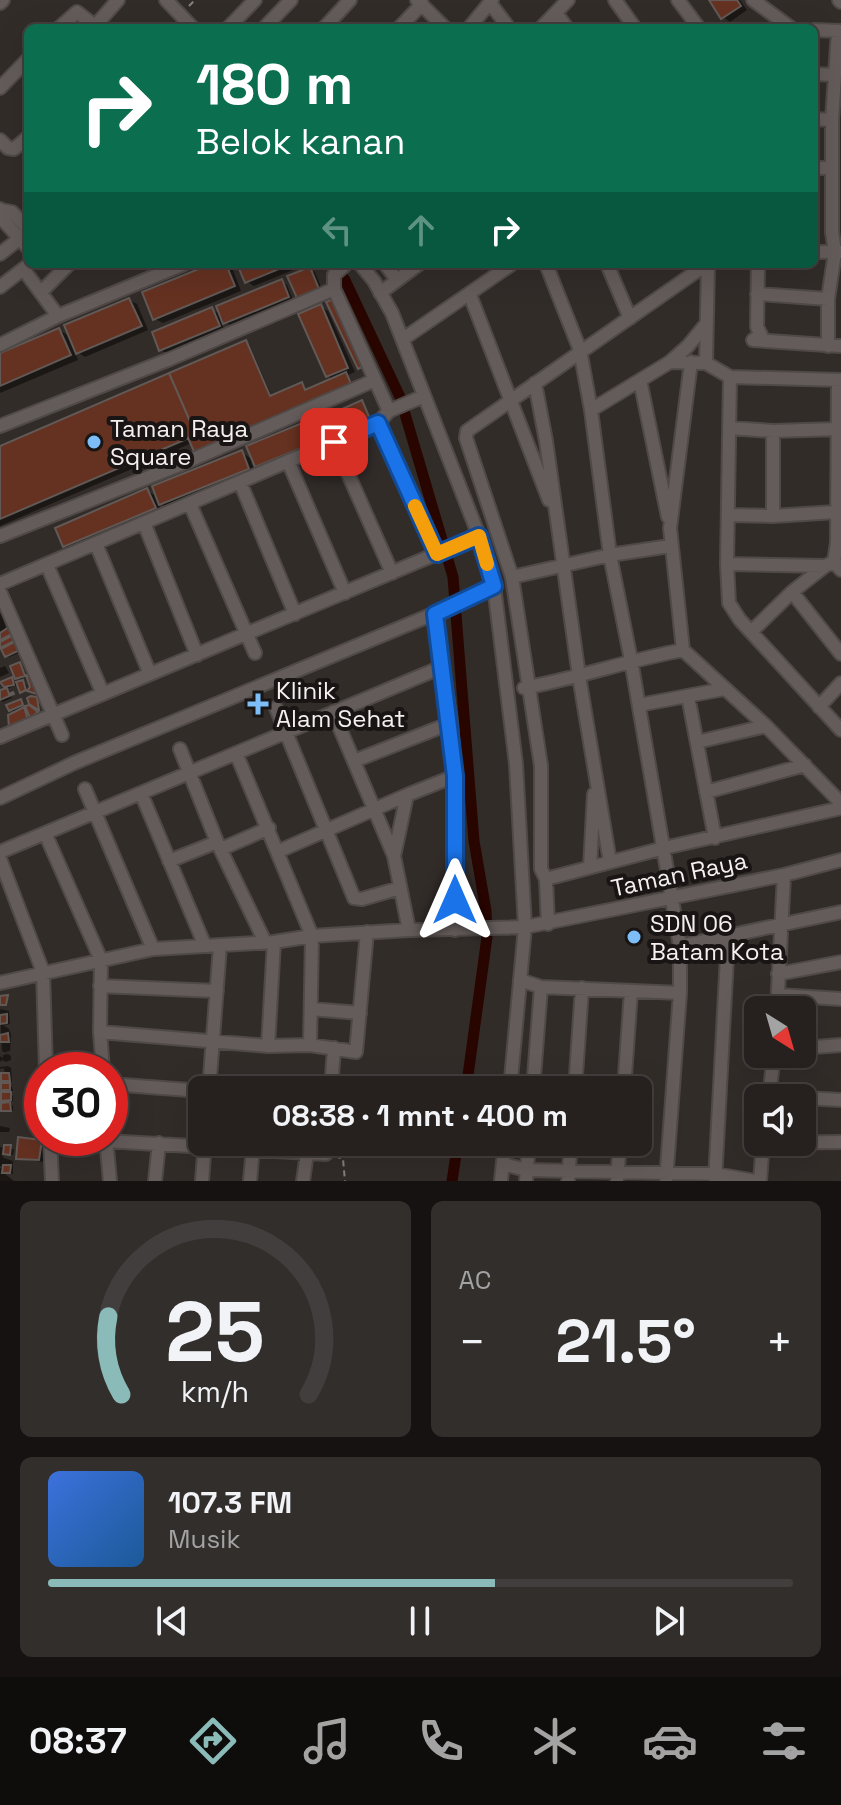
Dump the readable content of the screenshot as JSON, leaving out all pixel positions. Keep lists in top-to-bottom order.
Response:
{
  "streets": {
    "street": ["Taman Raya"]
  },
  "places": {
    "other": ["Taman Raya Square", "SDN 06 Batam Kota"],
    "health": ["Klinik Alam Sehat"]
  },
  "north": "bottom right",
  "page": {
    "turn": ["180 m", "Belok kanan"],
    "limit": "30",
    "trip": "08:38 · 1 mnt · 400 m",
    "tile": "AC",
    "heat": ["−", "21.5°", "+"],
    "song": ["107.3 FM", "Musik"],
    "tabs": "08:37",
    "gauge": ["25", "km/h"]
  }
}
